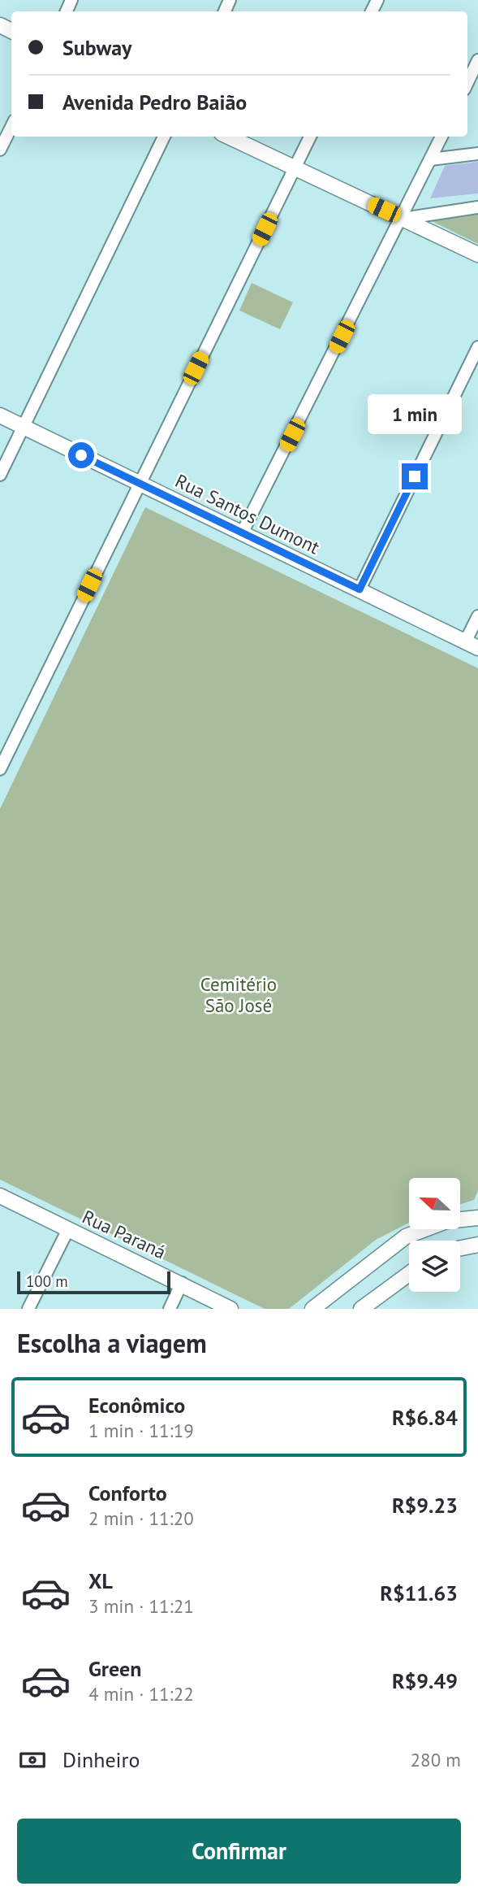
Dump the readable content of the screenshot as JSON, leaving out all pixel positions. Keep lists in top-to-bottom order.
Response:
{
  "streets": {
    "main road": ["Rua Santos Dumont", "Rua Paraná"]
  },
  "parks": ["Cemitério São José"],
  "scale_bar": "100 m",
  "north": "left",
  "page": {
    "banner": ["Subway", "Avenida Pedro Baião"],
    "bubble": "1 min",
    "scale": "100 m",
    "heading": "Escolha a viagem",
    "list": [
      {
        "name": "Econômico",
        "note": "1 min · 11:19",
        "value": "R$6.84"
      },
      {
        "name": "Conforto",
        "note": "2 min · 11:20",
        "value": "R$9.23"
      },
      {
        "name": "XL",
        "note": "3 min · 11:21",
        "value": "R$11.63"
      },
      {
        "name": "Green",
        "note": "4 min · 11:22",
        "value": "R$9.49"
      }
    ],
    "pay": ["Dinheiro", "280 m"],
    "buttons": "Confirmar"
  }
}
